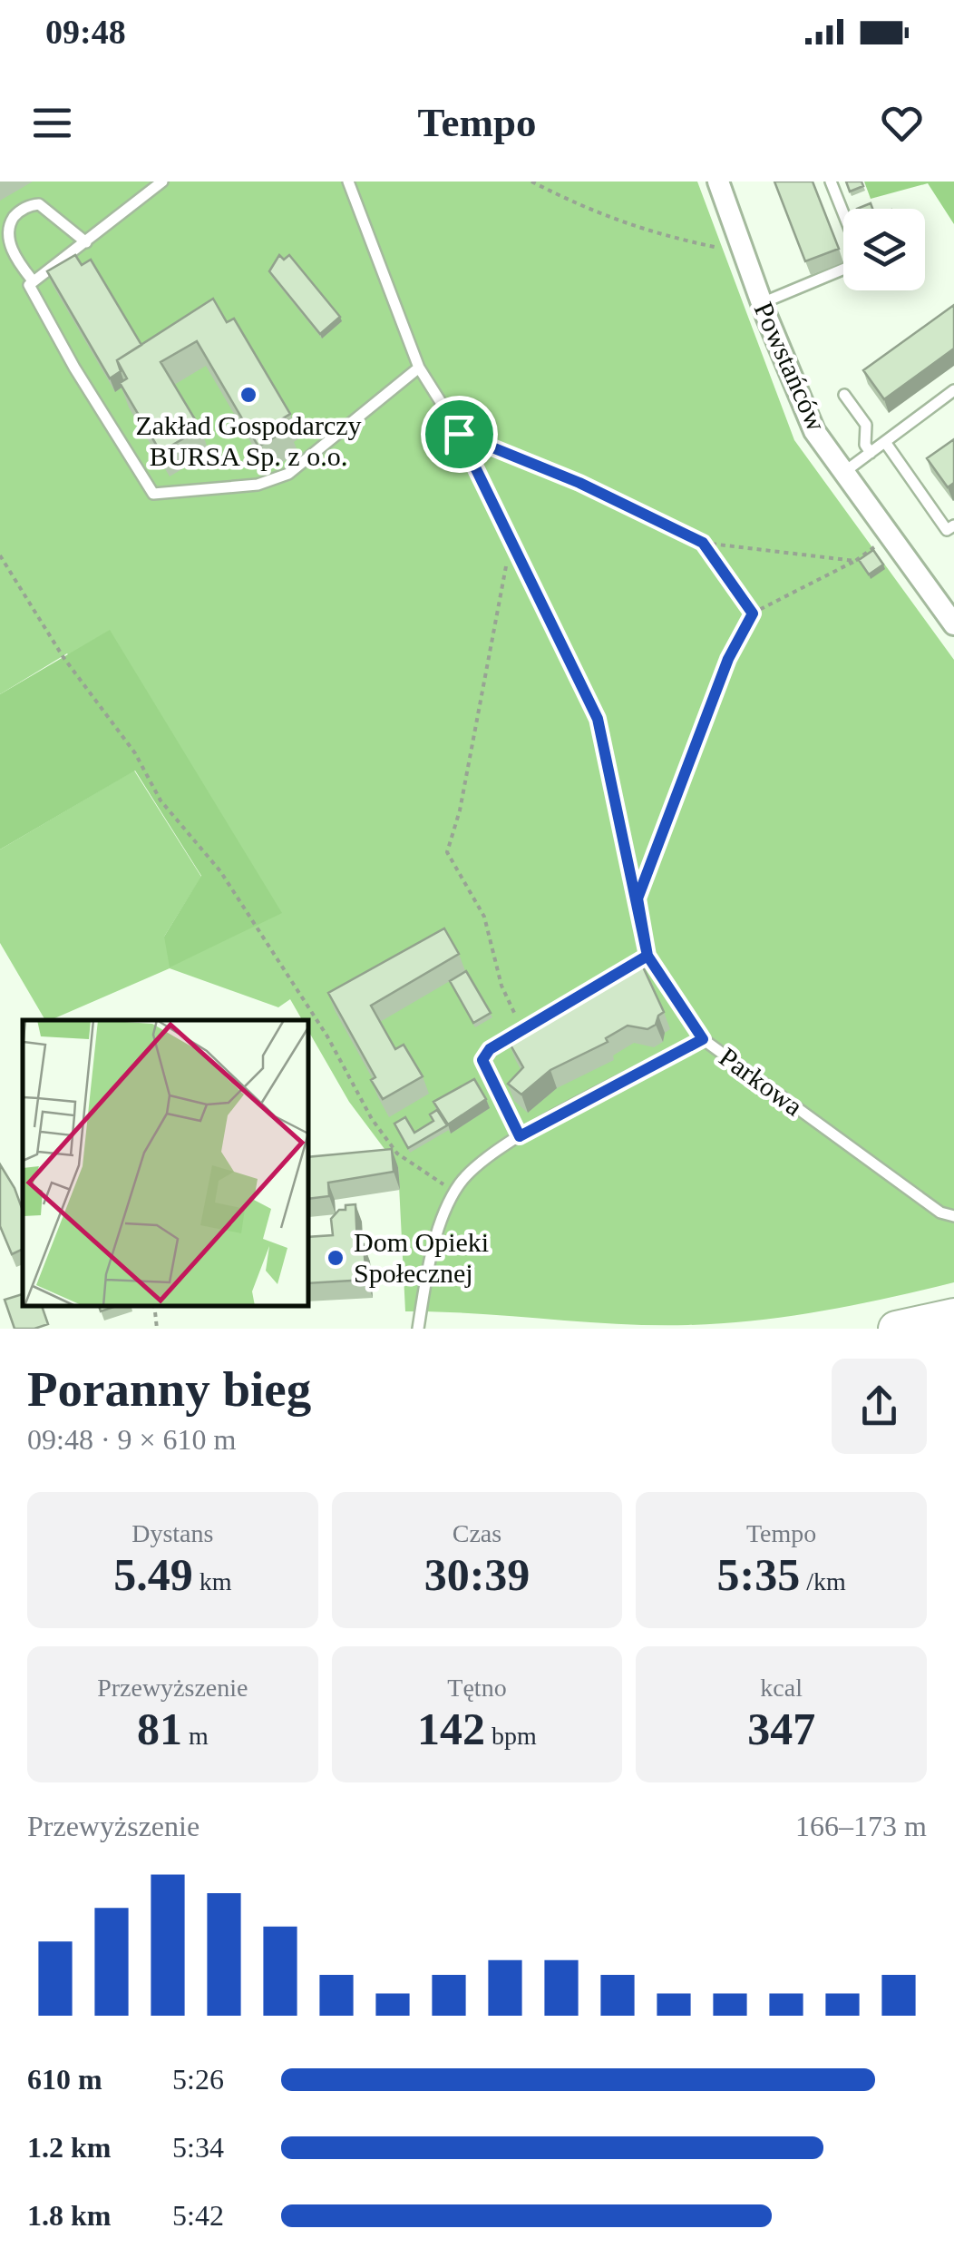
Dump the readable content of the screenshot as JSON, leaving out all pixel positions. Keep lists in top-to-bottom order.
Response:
{
  "streets": {
    "street": ["Powstańców"],
    "lane": ["Parkowa"]
  },
  "places": ["Zakład Gospodarczy BURSA Sp. z o.o.", "Dom Opieki Społecznej"],
  "page": {
    "status": "09:48",
    "header": "Tempo",
    "heading": ["Poranny bieg", "09:48 · 9 × 610 m"],
    "stats": [
      ["Dystans", "5.49 km"],
      ["Czas", "30:39"],
      ["Tempo", "5:35 /km"],
      ["Przewyższenie", "81 m"],
      ["Tętno", "142 bpm"],
      ["kcal", "347"]
    ],
    "chart": ["Przewyższenie", "166–173 m"],
    "list": [
      {
        "name": "610 m",
        "note": "5:26"
      },
      {
        "name": "1.2 km",
        "note": "5:34"
      },
      {
        "name": "1.8 km",
        "note": "5:42"
      }
    ]
  }
}
